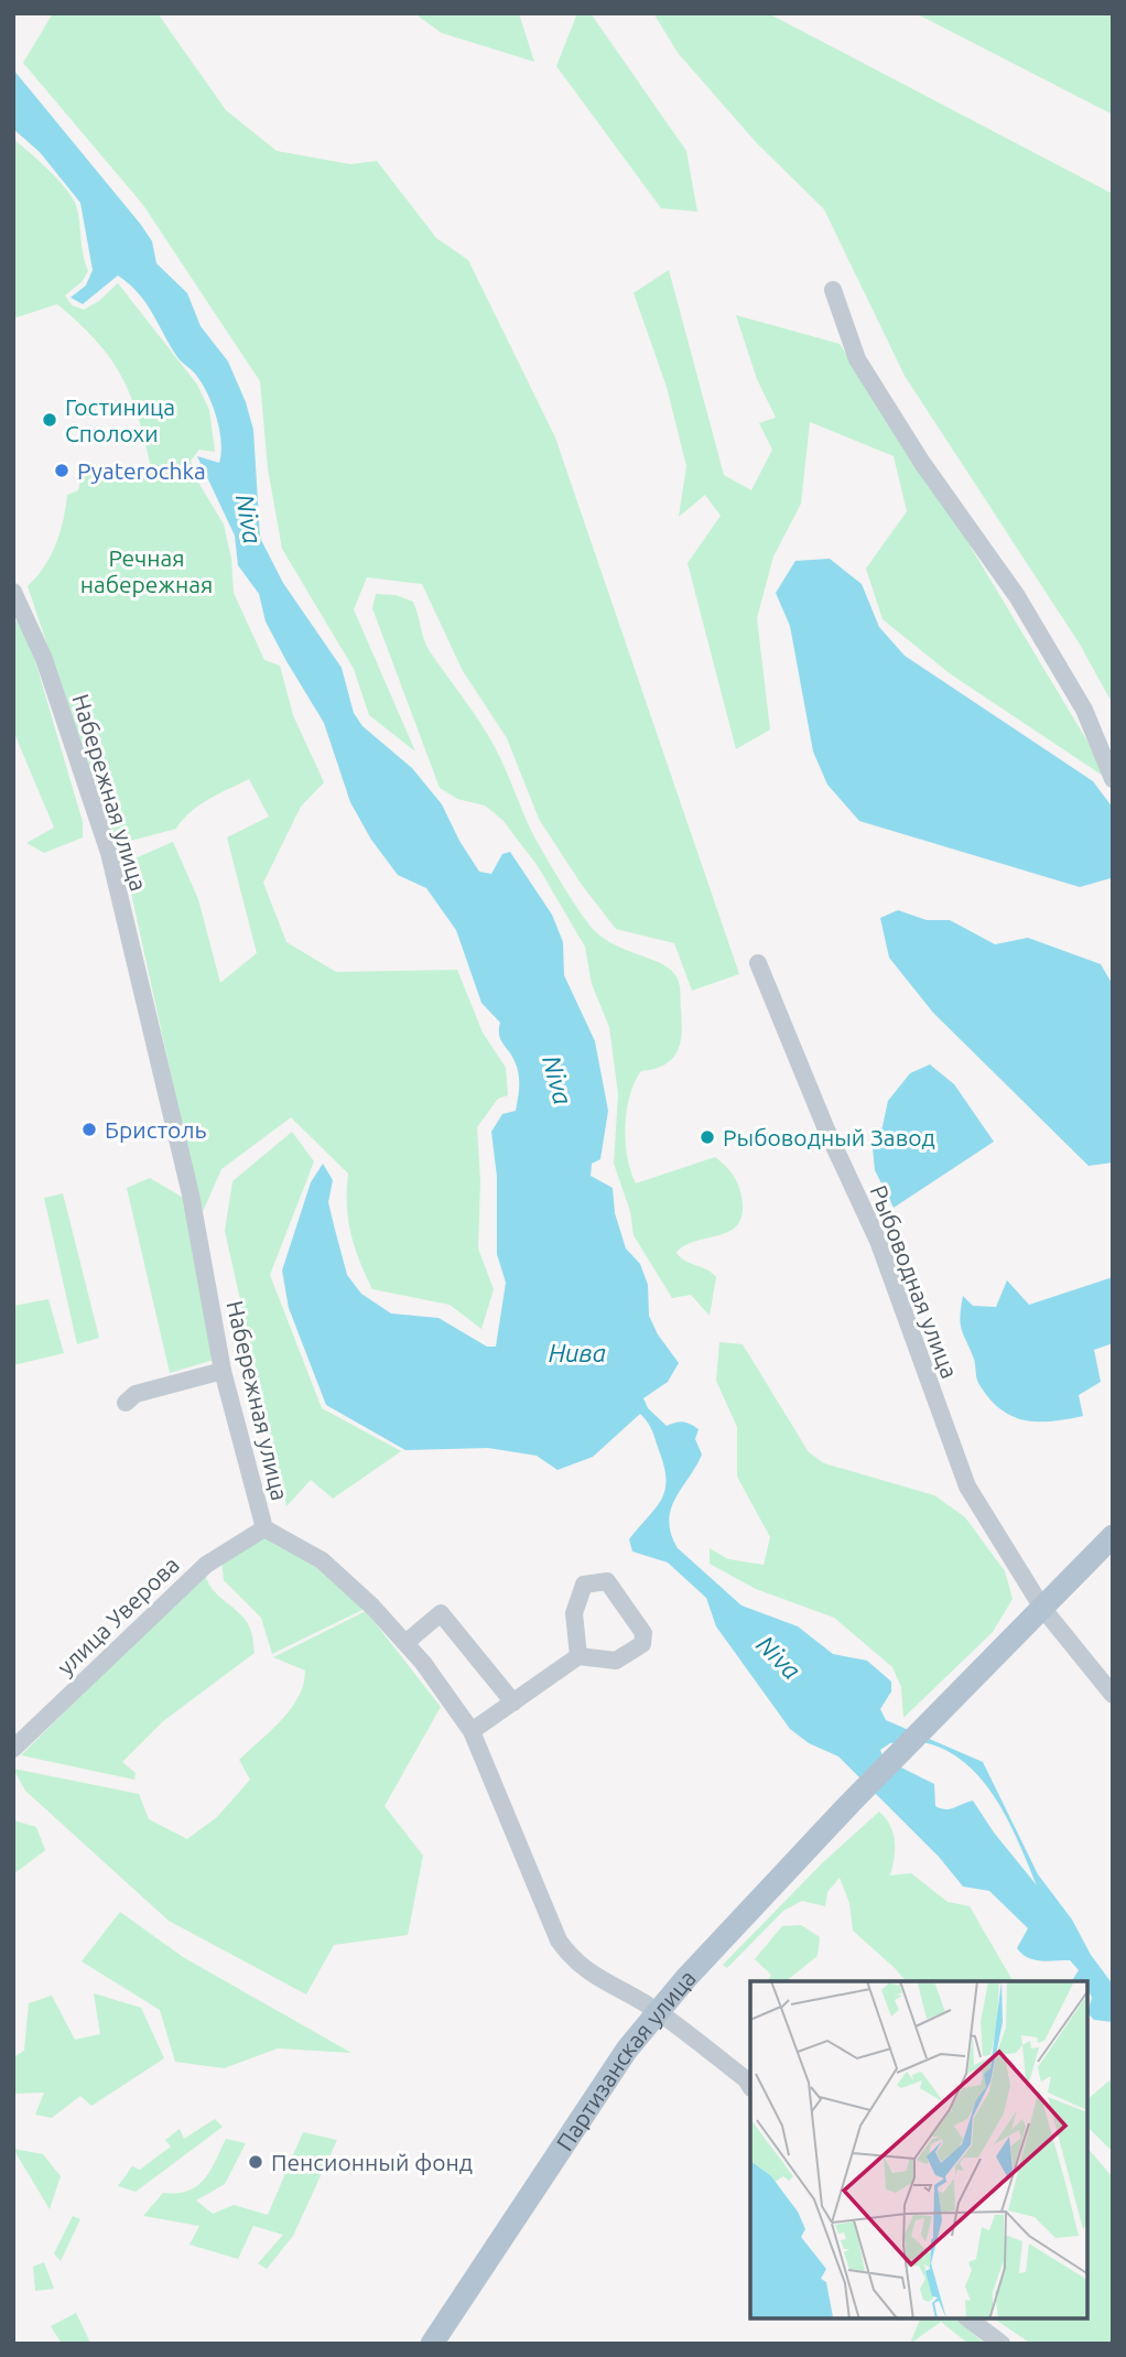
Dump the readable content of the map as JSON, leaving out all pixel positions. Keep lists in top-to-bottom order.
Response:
{
  "streets": {
    "main road": ["Партизанская улица"],
    "street": ["Набережная улица", "Рыбоводная улица", "улица Уверова"]
  },
  "crossings": [
    ["Набережная улица", "улица Уверова"],
    ["Набережная улица", "Партизанская улица"],
    ["Рыбоводная улица", "Партизанская улица"]
  ],
  "water": ["Niva", "Нива"],
  "parks": ["Речная набережная"],
  "places": [
    "Гостиница Сполохи",
    "Pyaterochka",
    "Бристоль",
    "Рыбоводный Завод",
    "Пенсионный фонд"
  ]
}
